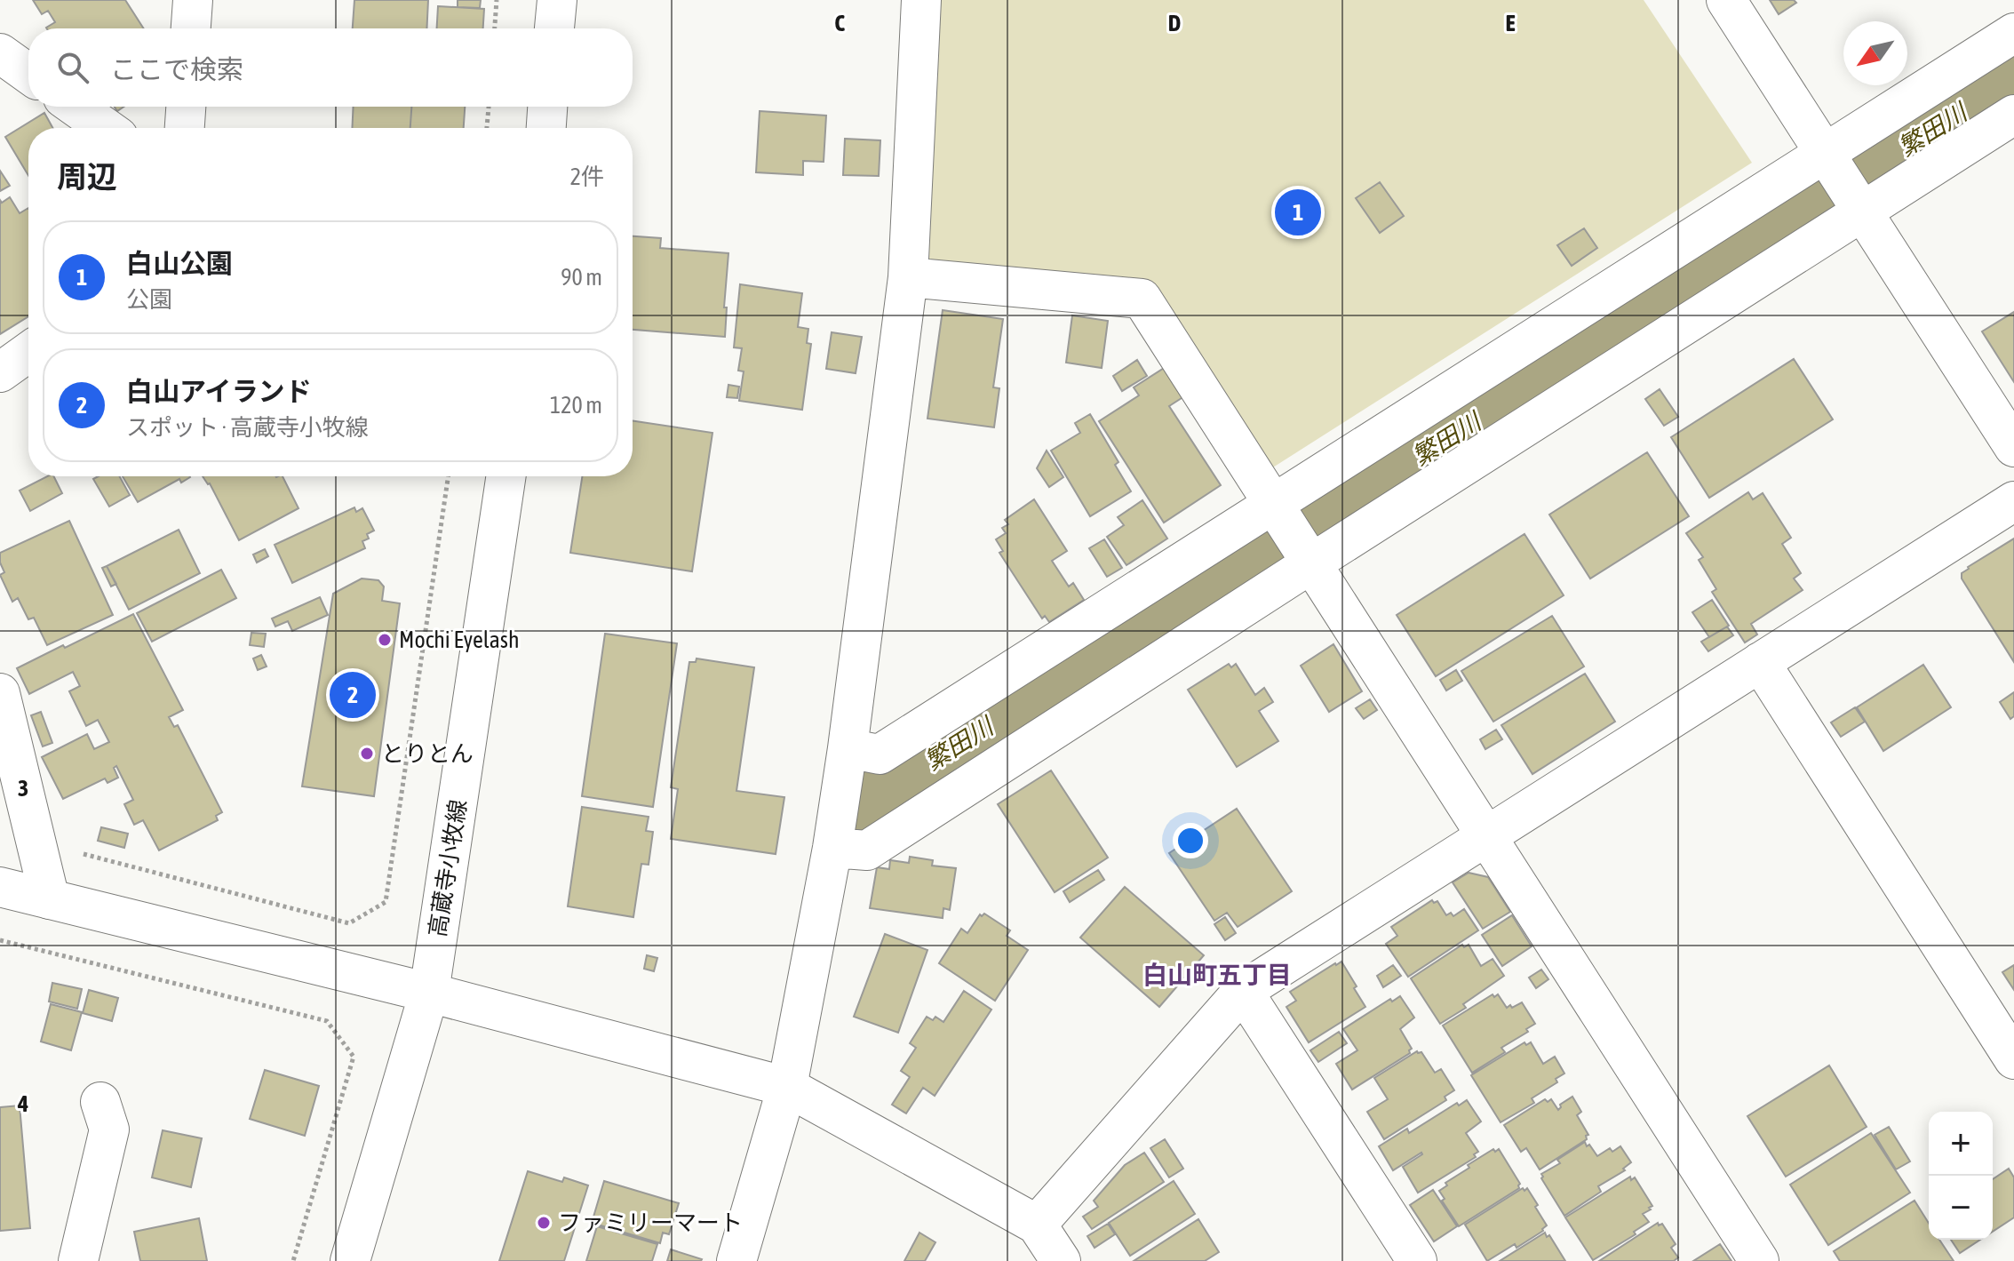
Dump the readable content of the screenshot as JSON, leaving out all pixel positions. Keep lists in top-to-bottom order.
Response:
{
  "streets": {
    "street": ["高蔵寺小牧線"]
  },
  "districts": ["白山町五丁目"],
  "water": ["繁田川"],
  "places": ["Mochi Eyelash", "とりとん", "ファミリーマート"],
  "north": "bottom left",
  "page": {
    "search": "ここで検索",
    "heading": ["周辺", "2件"],
    "pins": ["1", "2"],
    "list": [
      {
        "mark": "1",
        "name": "白山公園",
        "note": "公園",
        "value": "90 m"
      },
      {
        "mark": "2",
        "name": "白山アイランド",
        "note": "スポット · 高蔵寺小牧線",
        "value": "120 m"
      }
    ],
    "map_buttons": ["+", "−"]
  },
  "grid": {
    "columns": ["C", "D", "E"],
    "rows": ["3", "4"]
  }
}
